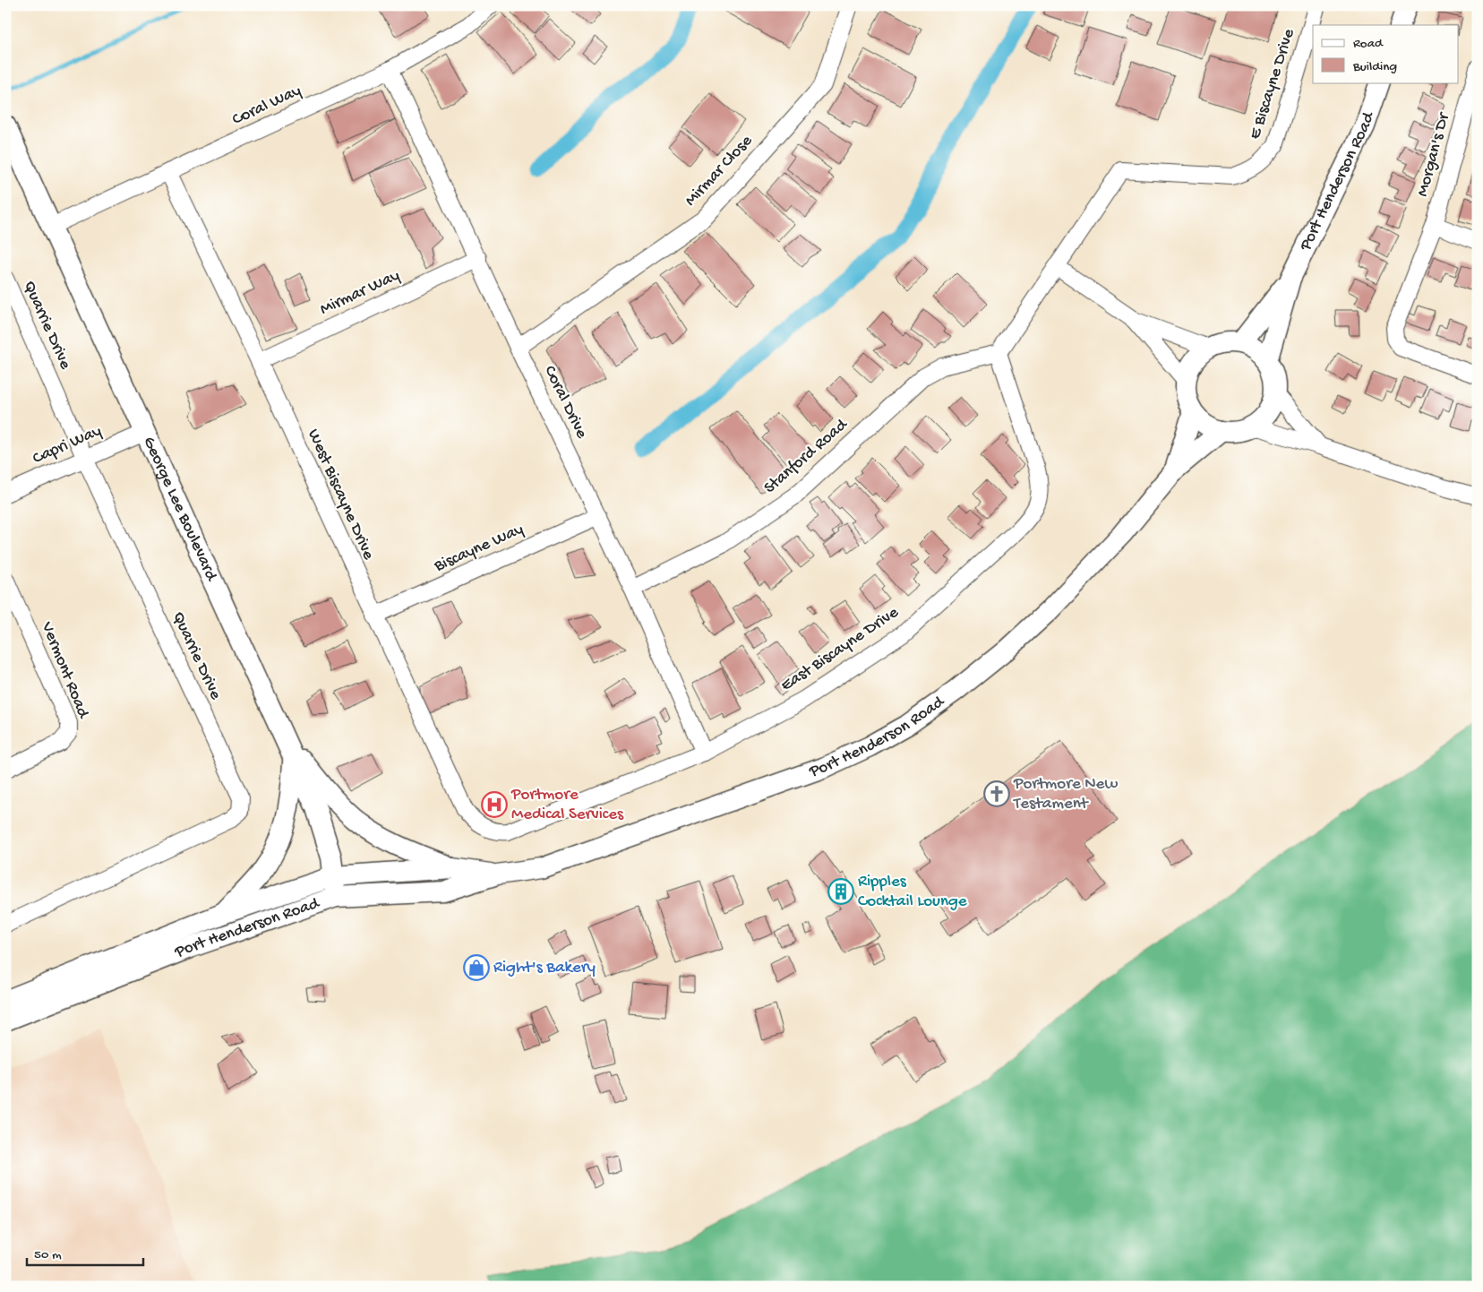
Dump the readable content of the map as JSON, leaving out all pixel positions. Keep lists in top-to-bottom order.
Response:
{
  "streets": {
    "main road": ["Port Henderson Road", "George Lee Boulevard"],
    "street": [
      "E Biscayne Drive",
      "Coral Way",
      "Morgan's Dr",
      "Mirmar Close",
      "Mirmar Way",
      "Quarrie Drive",
      "Coral Drive",
      "Capri Way",
      "Stanford Road",
      "West Biscayne Drive",
      "Biscayne Way",
      "East Biscayne Drive",
      "Vermont Road"
    ]
  },
  "crossings": [
    ["Coral Way", "Coral Drive"],
    ["Coral Way", "West Biscayne Drive"],
    ["Coral Way", "George Lee Boulevard"],
    ["Mirmar Close", "Coral Drive"],
    ["Port Henderson Road", "George Lee Boulevard"],
    ["Mirmar Way", "Coral Drive"],
    ["Mirmar Way", "West Biscayne Drive"],
    ["Quarrie Drive", "Capri Way"],
    ["Coral Drive", "Stanford Road"],
    ["Coral Drive", "Biscayne Way"],
    ["Coral Drive", "East Biscayne Drive"],
    ["Capri Way", "George Lee Boulevard"],
    ["Stanford Road", "East Biscayne Drive"],
    ["West Biscayne Drive", "Biscayne Way"],
    ["West Biscayne Drive", "East Biscayne Drive"]
  ],
  "places": {
    "church": ["Portmore New Testament"],
    "hospital": ["Portmore Medical Services"],
    "building": ["Ripples Cocktail Lounge"],
    "shop": ["Right's Bakery"]
  },
  "legend": ["Road", "Building"],
  "scale_bar": "50 m"
}
